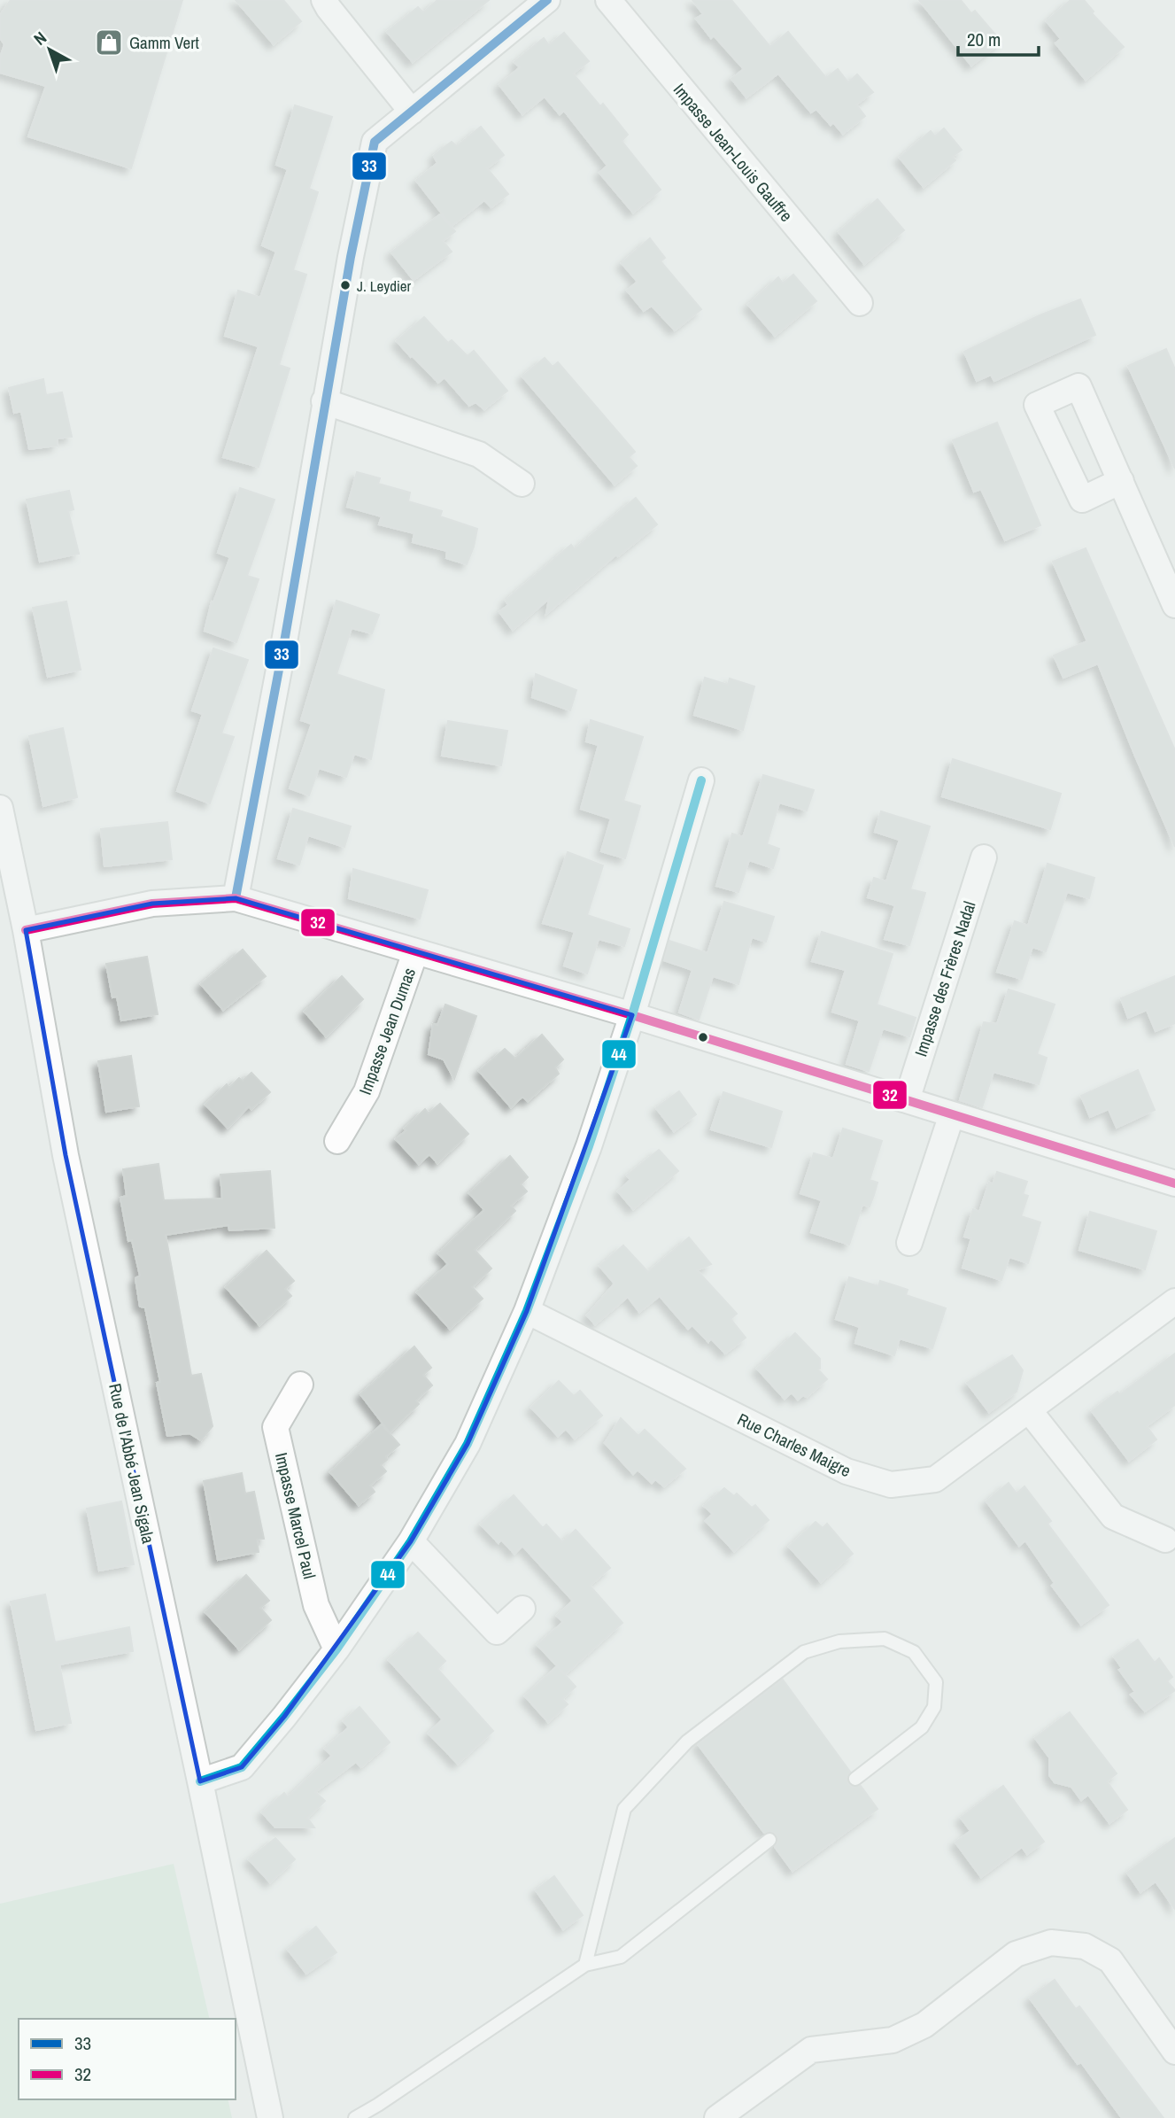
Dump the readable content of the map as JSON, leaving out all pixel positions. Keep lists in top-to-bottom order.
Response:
{
  "streets": {
    "street": [
      "Impasse Jean-Louis Gauffre",
      "Impasse des Frères Nadal",
      "Impasse Jean Dumas",
      "Rue Charles Maigre",
      "Rue de l'Abbé Jean Sigala",
      "Impasse Marcel Paul"
    ]
  },
  "places": {
    "shop": ["Gamm Vert"],
    "other": ["J. Leydier"]
  },
  "lines": ["transit line 33", "transit line 44", "transit line 32"],
  "legend": ["33", "32"],
  "scale_bar": "20 m",
  "north": "top left"
}
